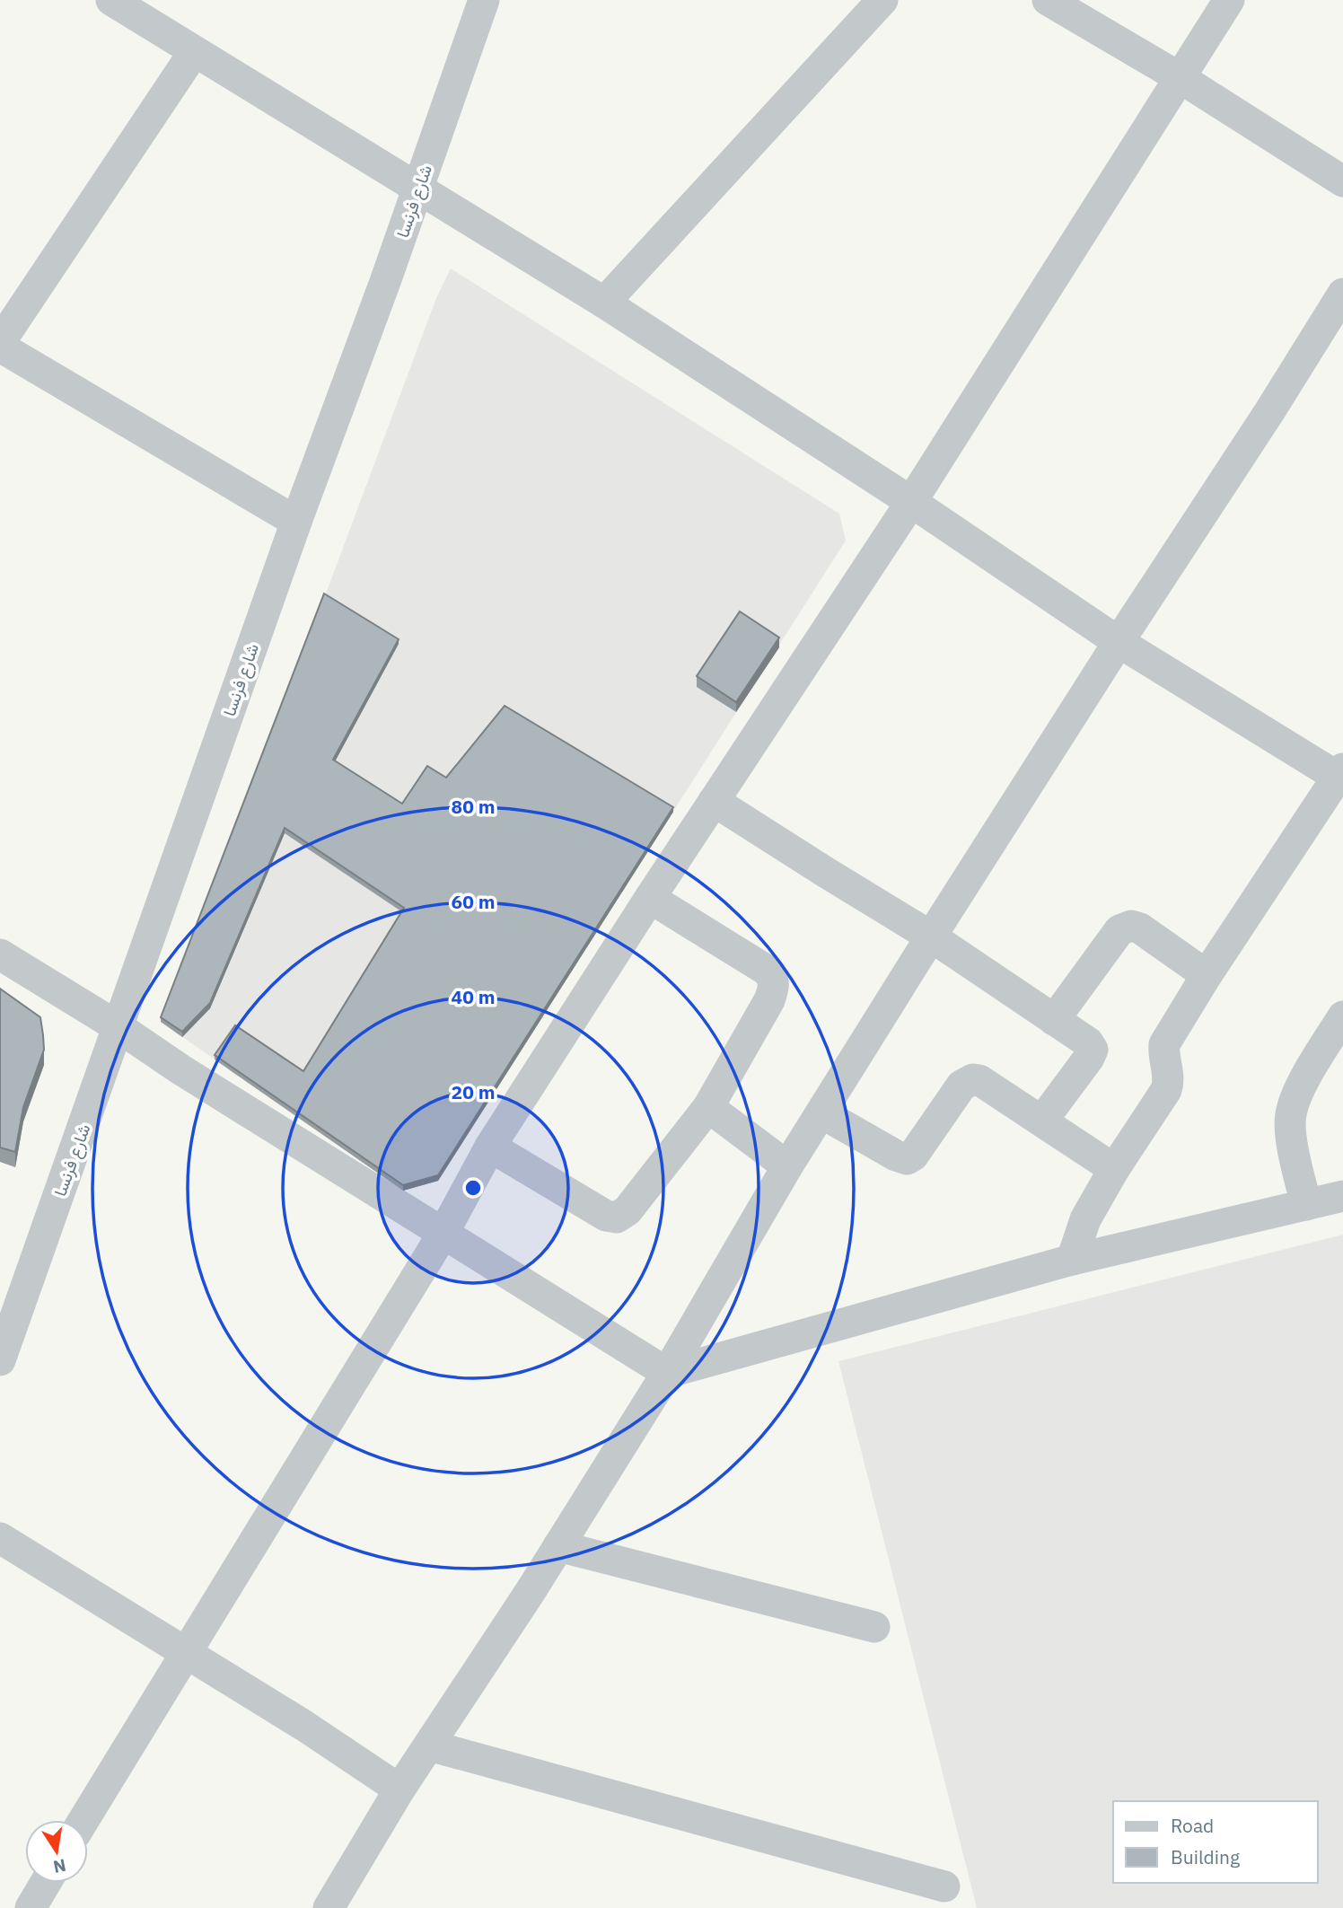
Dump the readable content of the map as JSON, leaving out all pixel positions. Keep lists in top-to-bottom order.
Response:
{
  "streets": {
    "street": ["شارع فرنسا"]
  },
  "legend": ["Road", "Building"],
  "north": "bottom",
  "rings": [
    "80 m",
    "60 m",
    "40 m",
    "20 m"
  ]
}
